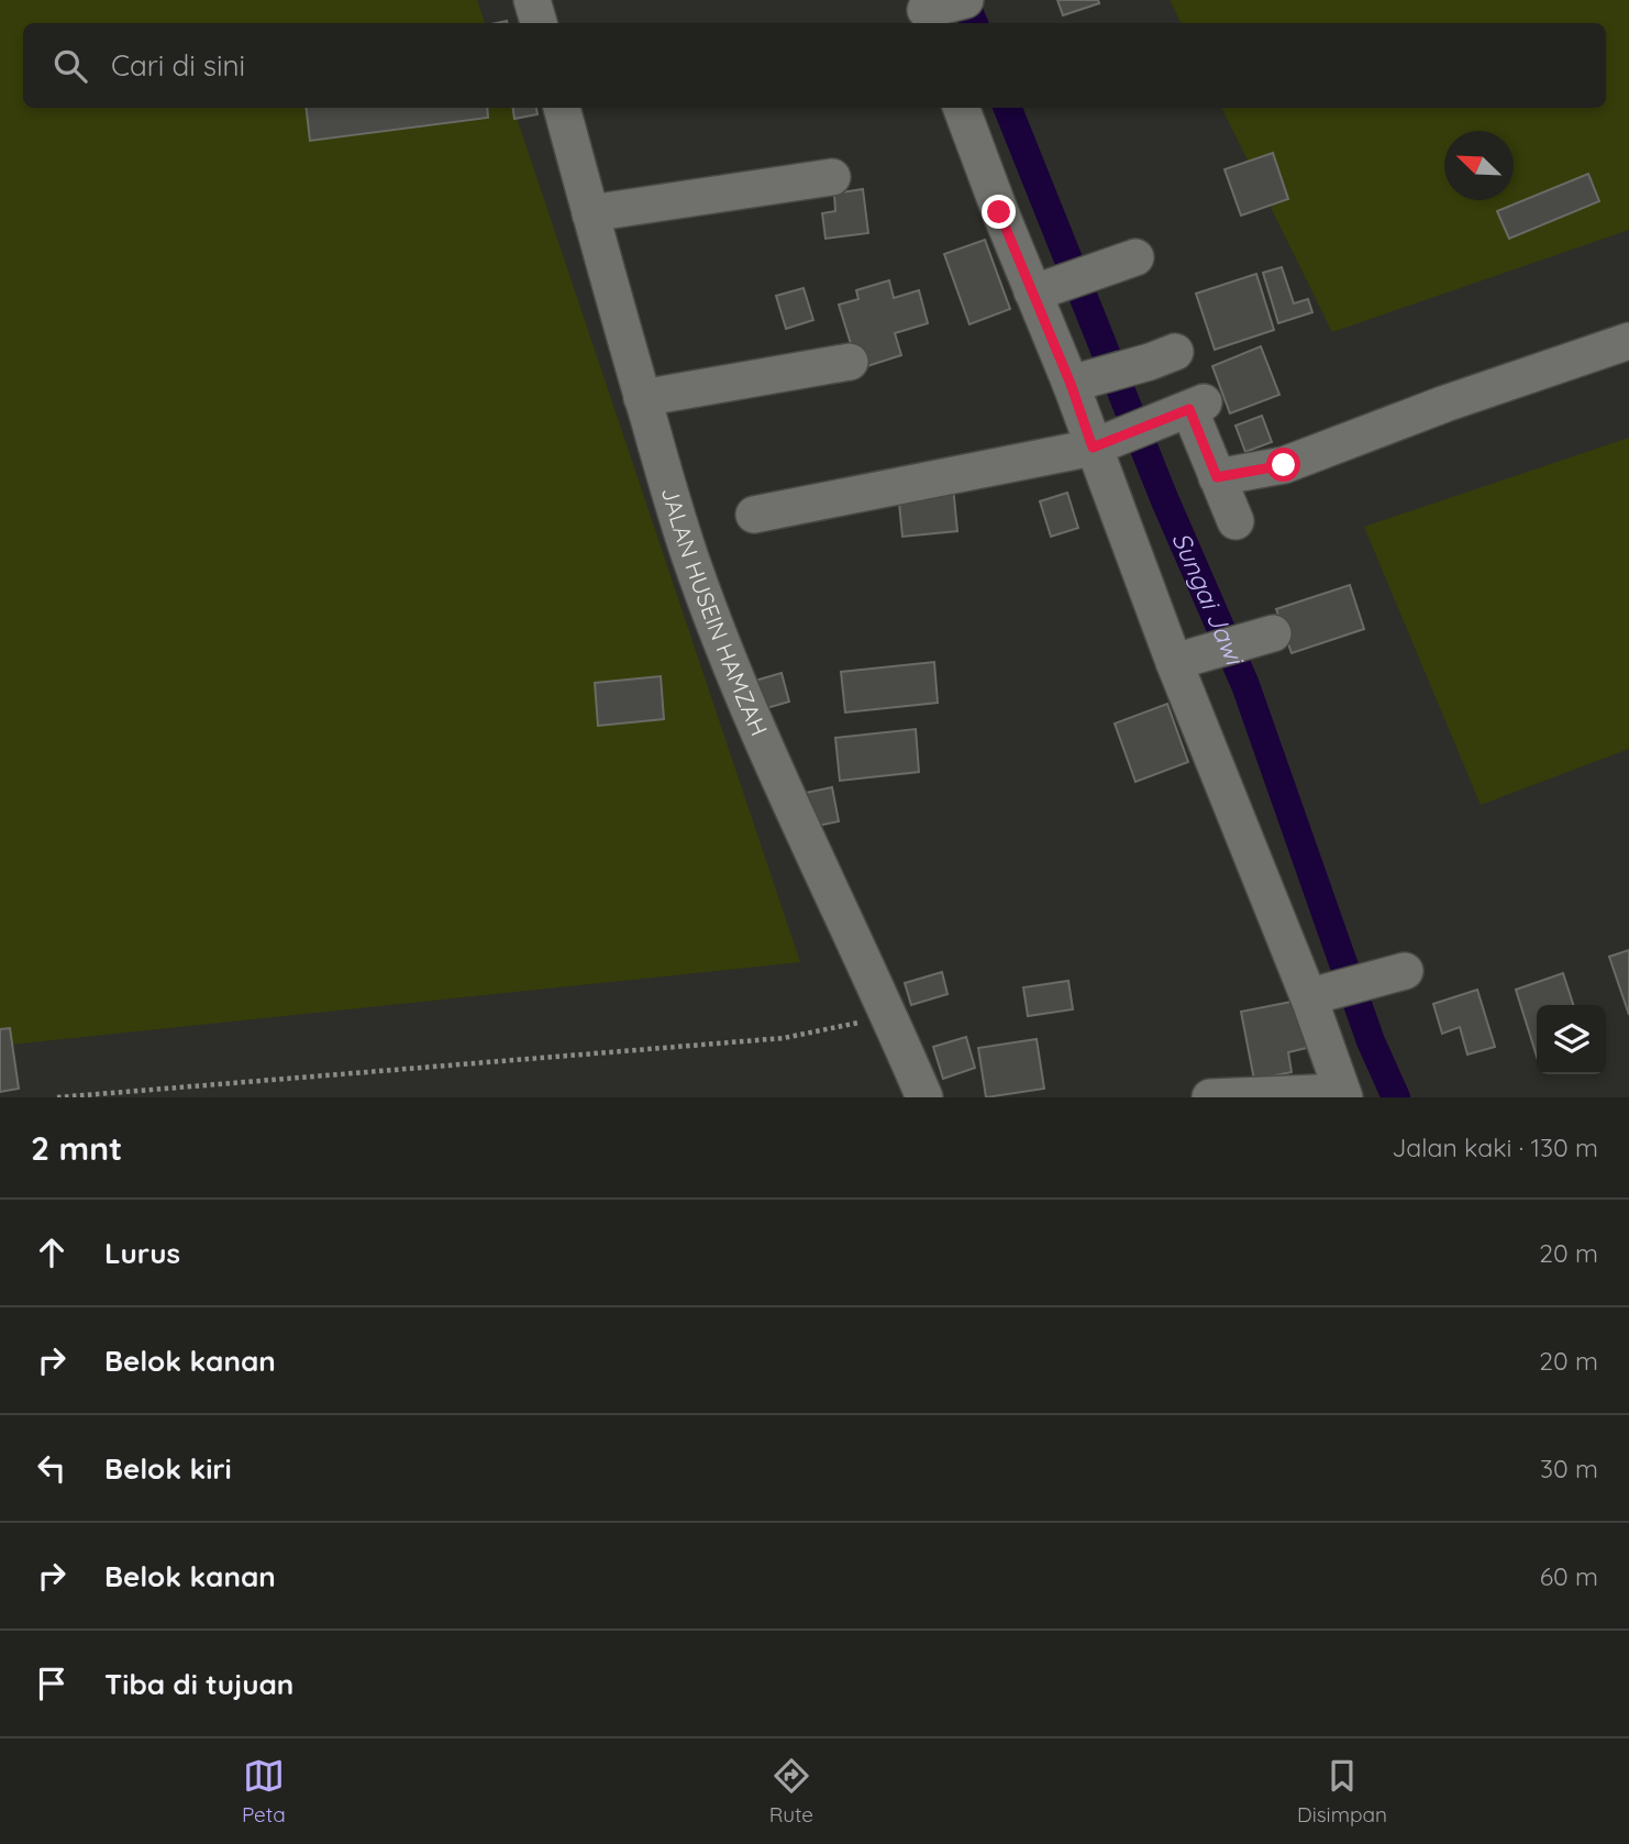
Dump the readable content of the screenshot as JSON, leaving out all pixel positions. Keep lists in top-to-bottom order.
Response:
{
  "streets": {
    "street": ["JALAN HUSEIN HAMZAH"]
  },
  "water": ["Sungai Jawi"],
  "north": "top left",
  "page": {
    "search": "Cari di sini",
    "heading": ["2 mnt", "Jalan kaki · 130 m"],
    "list": [
      ["Lurus", "20 m"],
      ["Belok kanan", "20 m"],
      ["Belok kiri", "30 m"],
      ["Belok kanan", "60 m"],
      "Tiba di tujuan"
    ],
    "nav": ["Peta", "Rute", "Disimpan"]
  }
}
